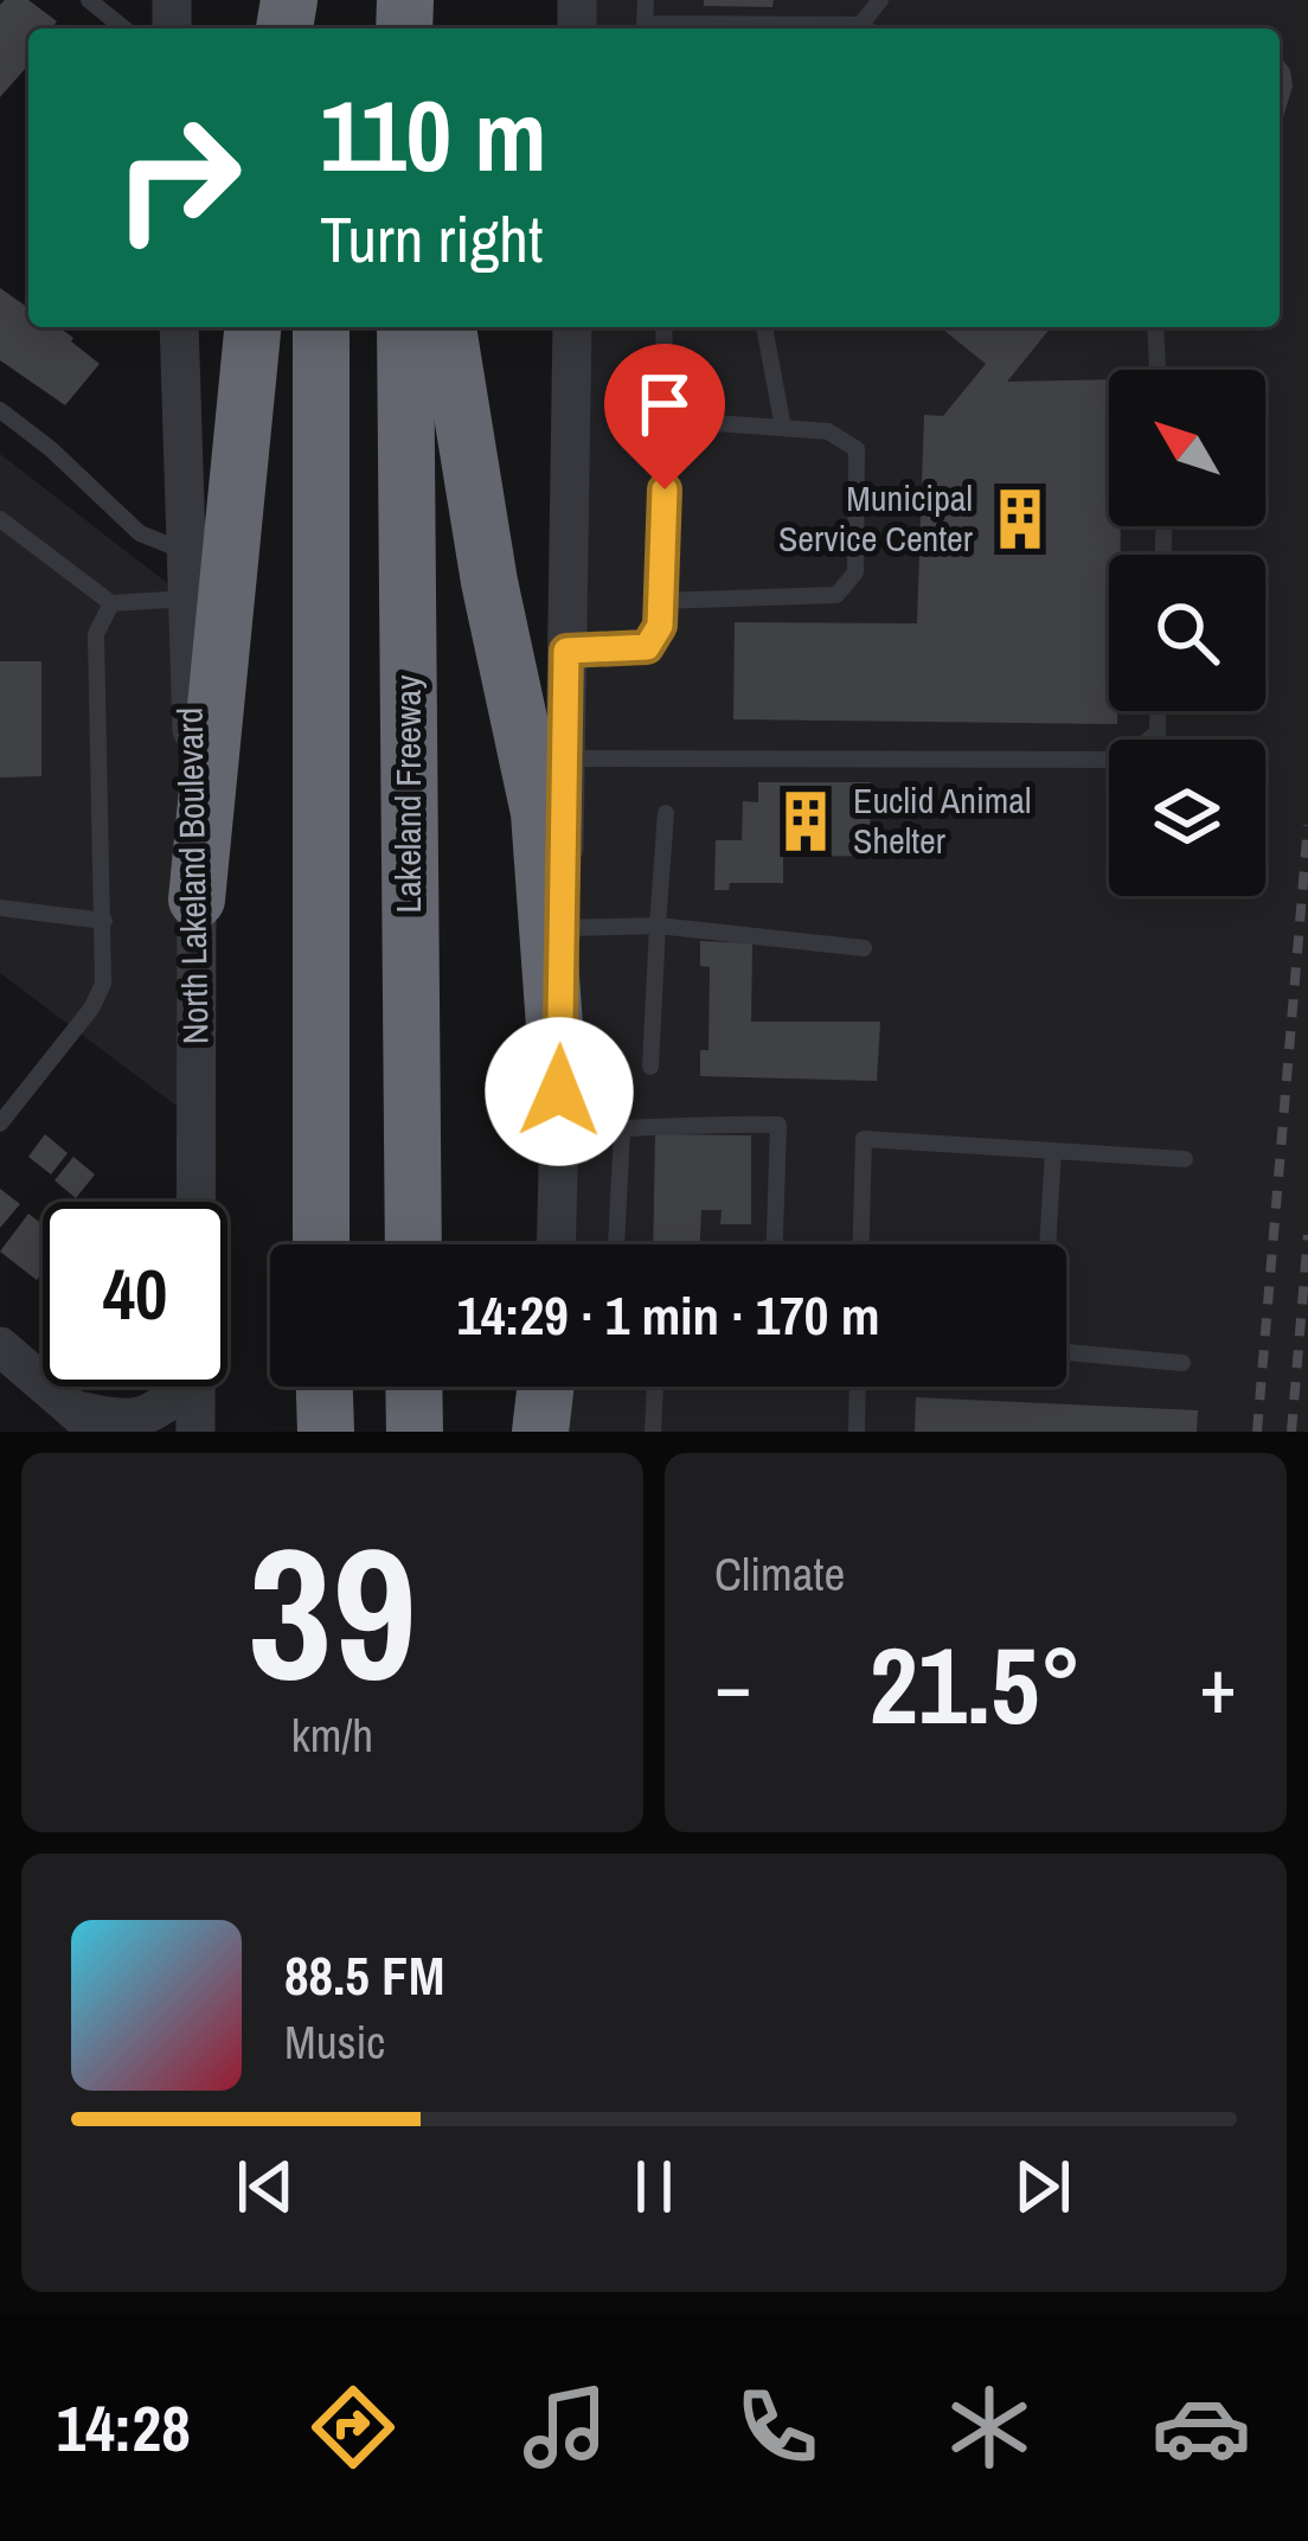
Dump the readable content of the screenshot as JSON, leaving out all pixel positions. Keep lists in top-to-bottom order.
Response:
{
  "streets": {
    "highway": ["Lakeland Freeway"],
    "street": ["North Lakeland Boulevard"]
  },
  "places": {
    "building": ["Municipal Service Center", "Euclid Animal Shelter"]
  },
  "north": "top left",
  "page": {
    "turn": ["110 m", "Turn right"],
    "limit": "40",
    "trip": "14:29 · 1 min · 170 m",
    "tile": [
      ["39", "km/h"],
      "Climate"
    ],
    "heat": ["−", "21.5°", "+"],
    "song": ["88.5 FM", "Music"],
    "tabs": "14:28"
  }
}
